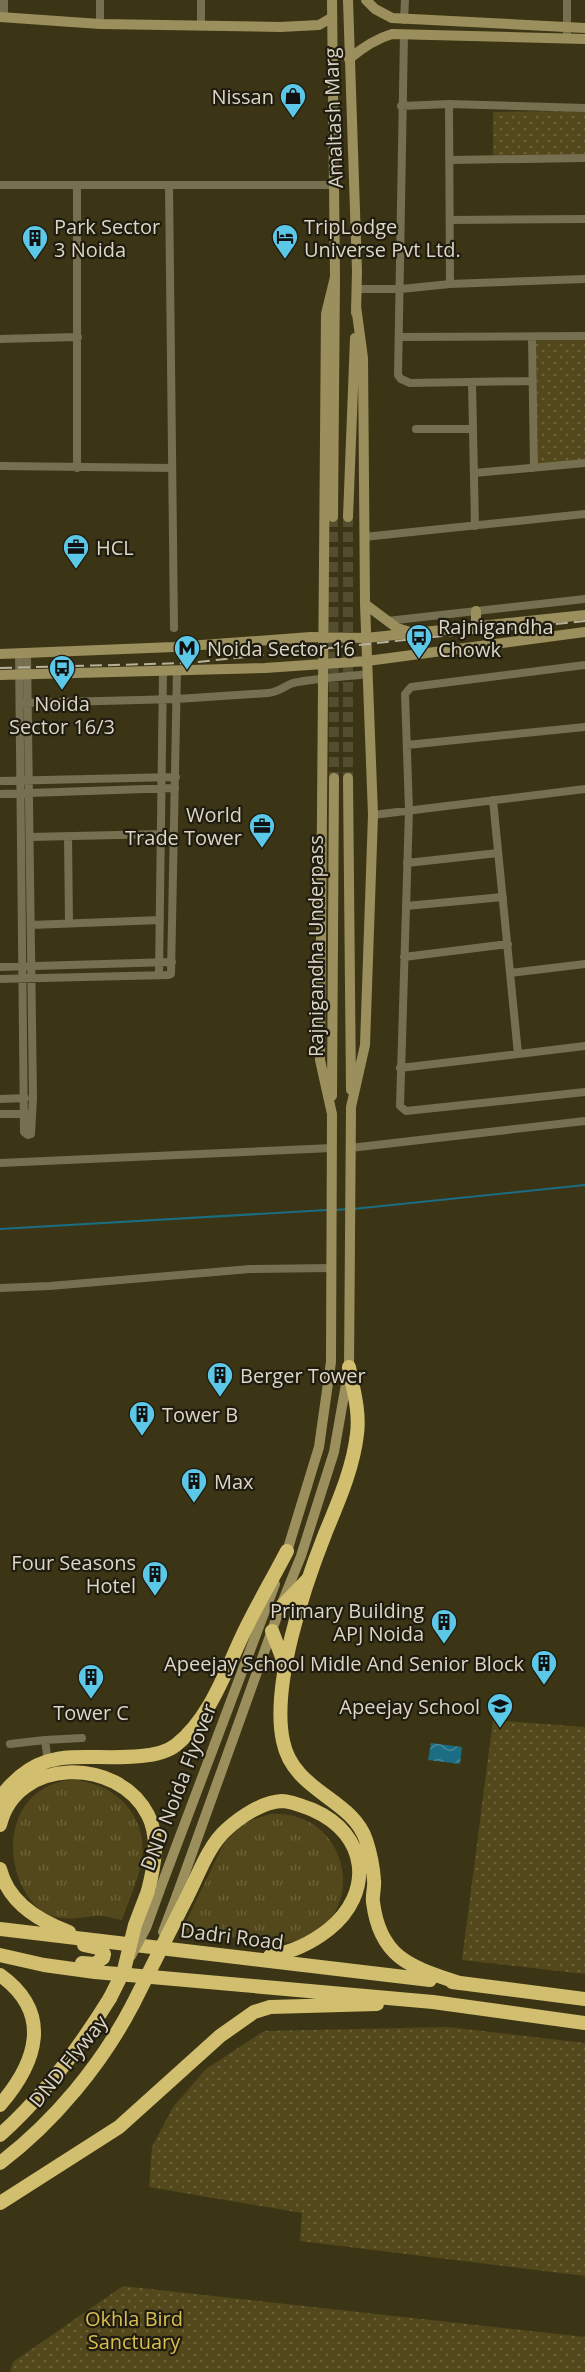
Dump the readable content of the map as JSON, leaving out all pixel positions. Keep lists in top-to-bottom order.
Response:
{
  "streets": {
    "highway": ["Dadri Road", "DND Flyway"],
    "main road": ["Amaltash Marg", "Rajnigandha Underpass", "DND Noida Flyover"]
  },
  "crossings": [
    ["Rajnigandha Underpass", "DND Noida Flyover"],
    ["DND Noida Flyover", "DND Flyway"]
  ],
  "parks": ["Okhla Bird Sanctuary"],
  "places": {
    "shop": ["Nissan"],
    "hotel": ["TripLodge Universe Pvt Ltd."],
    "building": [
      "Park Sector 3 Noida",
      "Berger Tower",
      "Tower B",
      "Max",
      "Four Seasons Hotel",
      "Primary Building APJ Noida",
      "Apeejay School Midle And Senior Block",
      "Tower C"
    ],
    "office": ["HCL", "World Trade Tower"],
    "bus stop": ["Rajnigandha Chowk", "Noida Sector 16/3"],
    "metro station": ["Noida Sector 16"],
    "school or university": ["Apeejay School"]
  }
}
